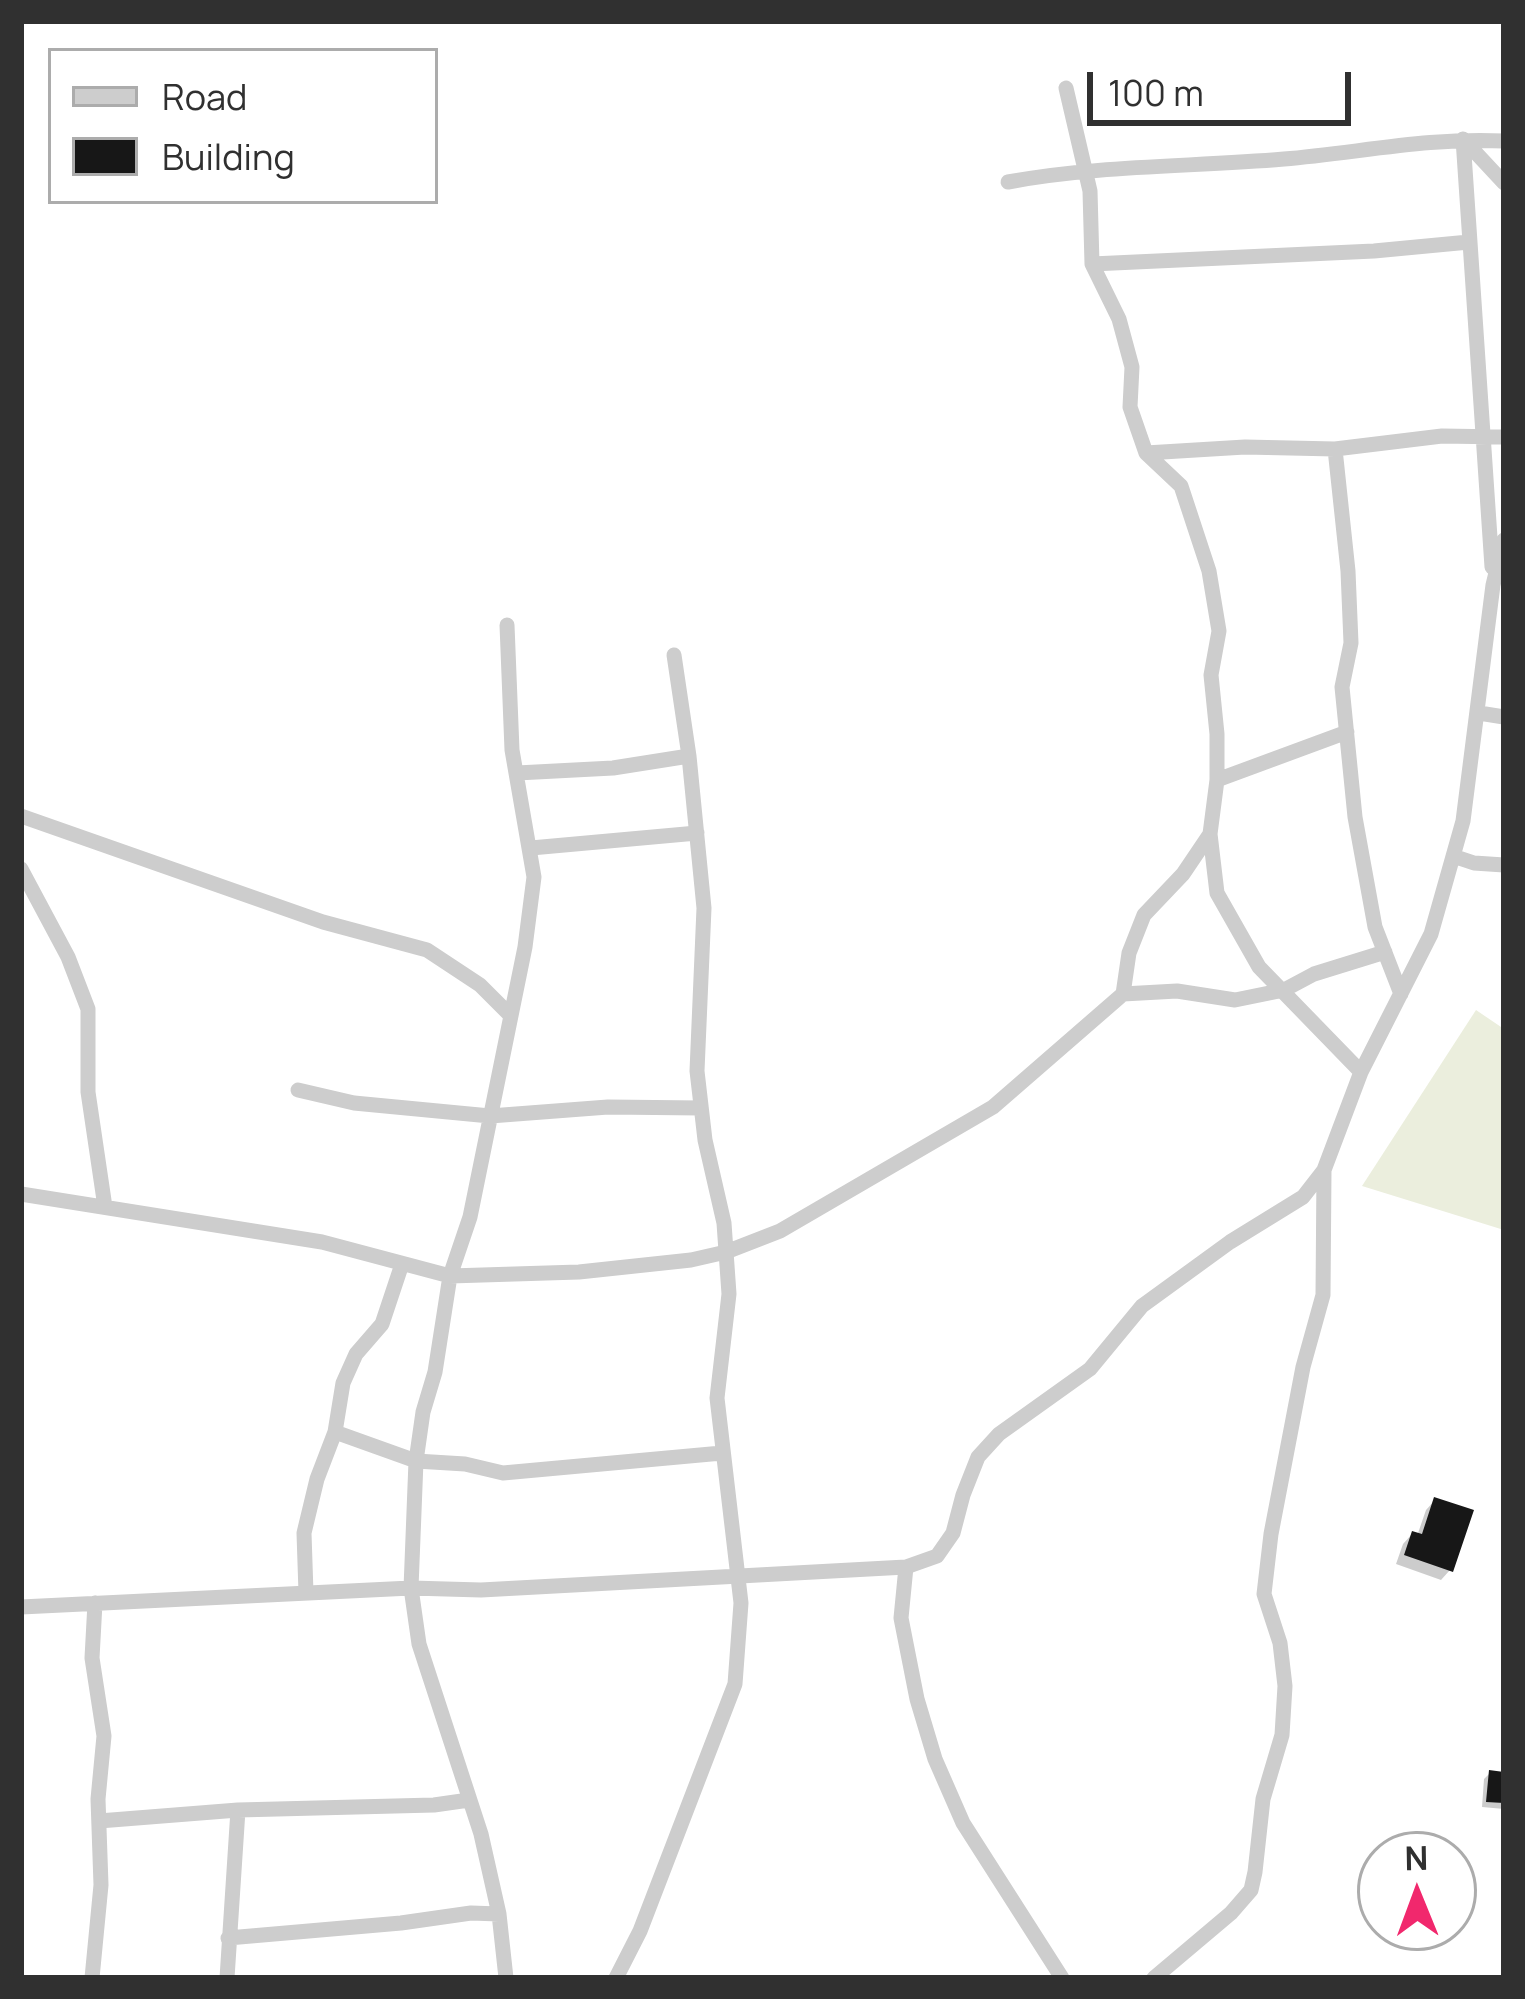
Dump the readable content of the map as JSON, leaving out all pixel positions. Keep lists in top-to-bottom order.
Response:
{
  "legend": ["Road", "Building"],
  "scale_bar": "100 m",
  "north": "top"
}
